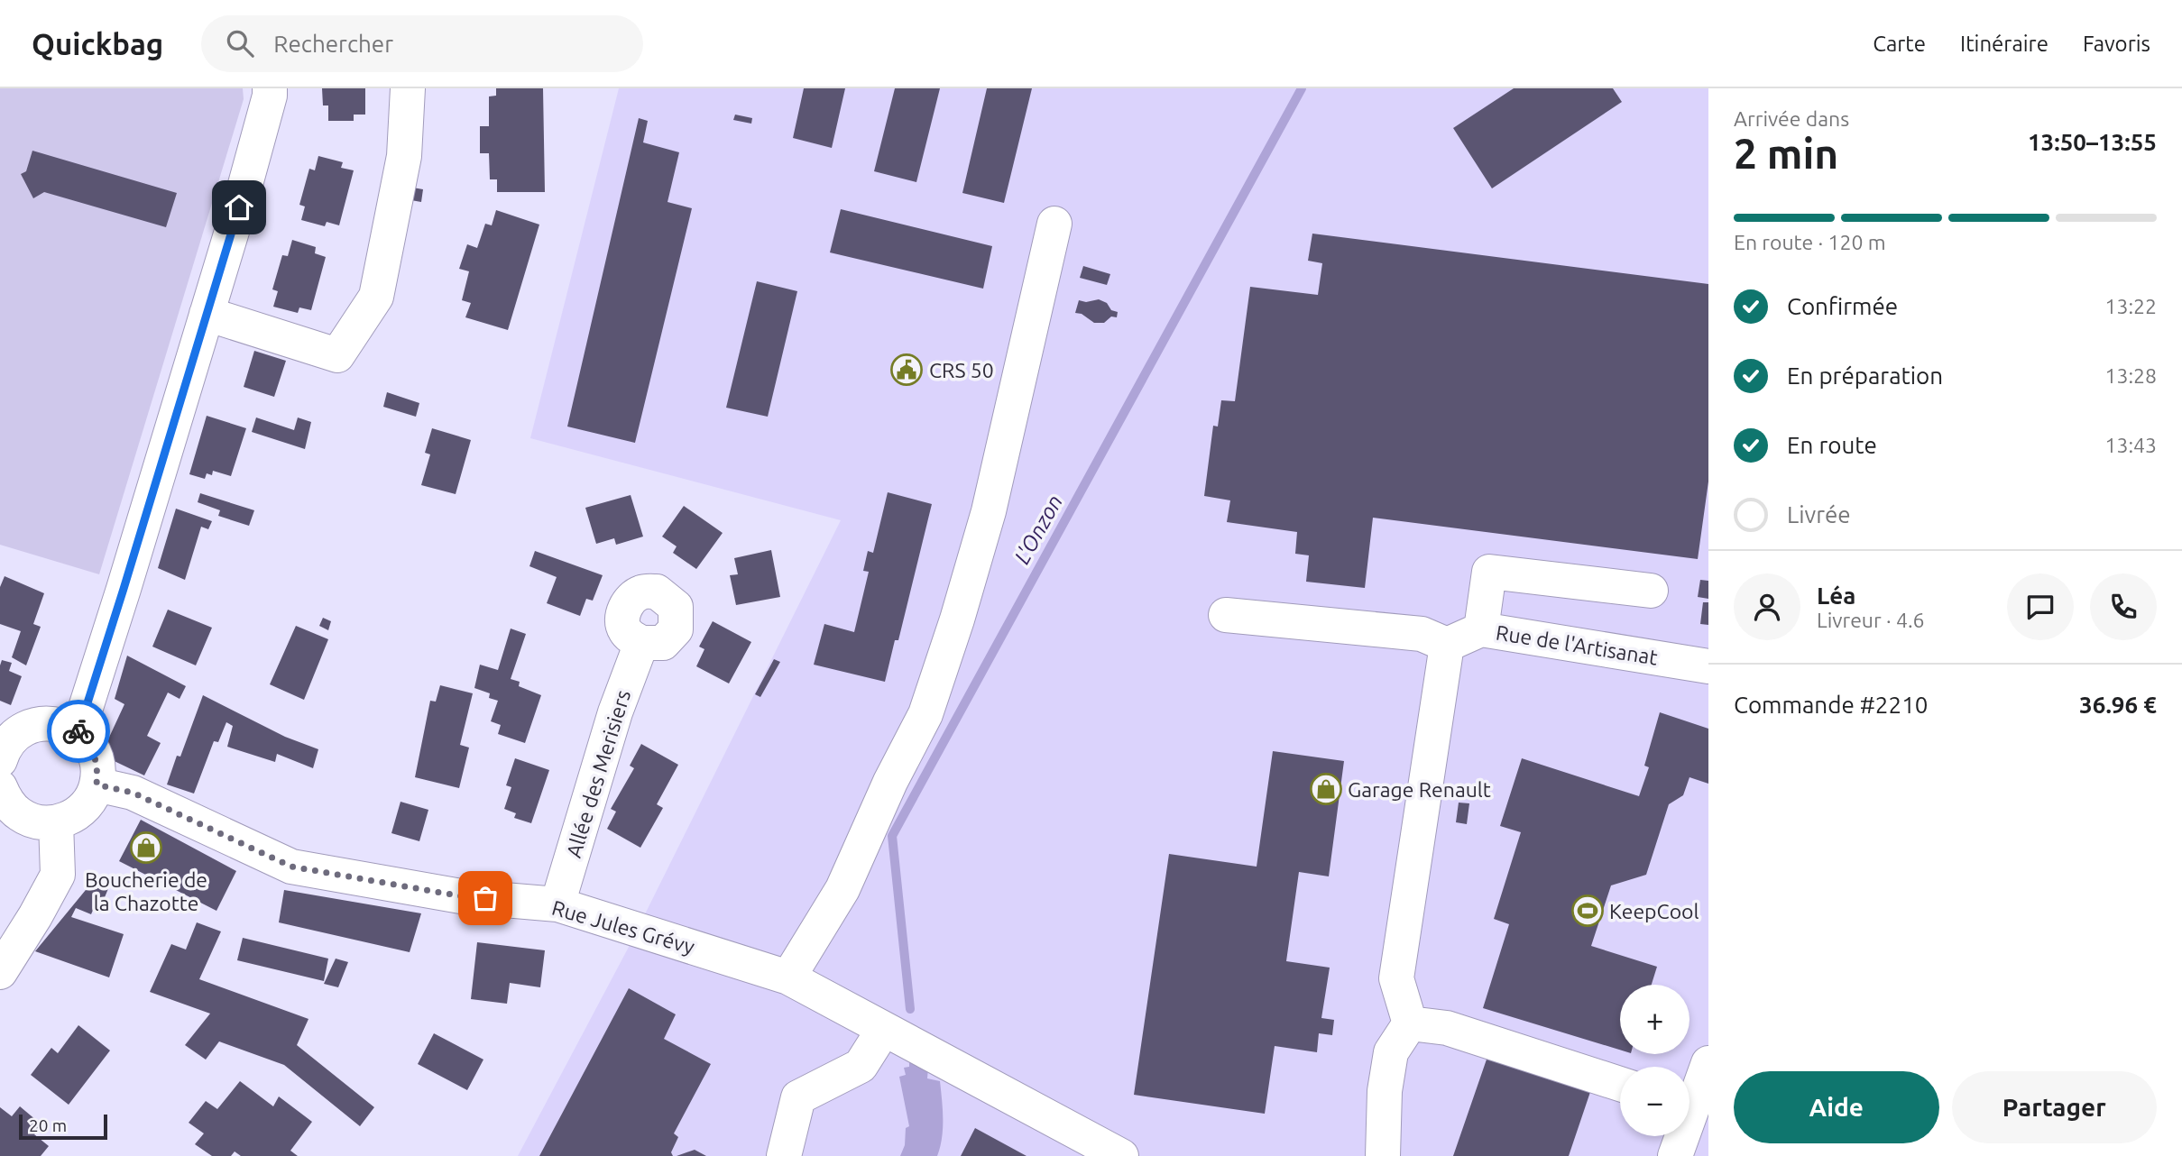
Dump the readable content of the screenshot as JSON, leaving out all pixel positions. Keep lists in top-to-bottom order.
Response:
{
  "streets": {
    "street": ["Rue de l'Artisanat", "Allée des Merisiers", "Rue Jules Grévy"]
  },
  "crossings": [
    ["Allée des Merisiers", "Rue Jules Grévy"]
  ],
  "water": ["L'Onzon"],
  "places": {
    "public building": ["CRS 50"],
    "shop": ["Garage Renault", "Boucherie de la Chazotte"],
    "sports": ["KeepCool"]
  },
  "scale_bar": "20 m",
  "page": {
    "header": "Quickbag",
    "search": "Rechercher",
    "nav": ["Carte", "Itinéraire", "Favoris"],
    "heading": ["2 min", "Arrivée dans", "13:50–13:55"],
    "panel": [
      "Léa",
      "Livreur · 4.6",
      "Commande #2210",
      "36.96 €"
    ],
    "bar": "En route · 120 m",
    "list": [
      ["Confirmée", "13:22"],
      ["En préparation", "13:28"],
      ["En route", "13:43"],
      "Livrée"
    ],
    "map_buttons": ["+", "−"],
    "buttons": ["Aide", "Partager"],
    "scale": "20 m"
  }
}
